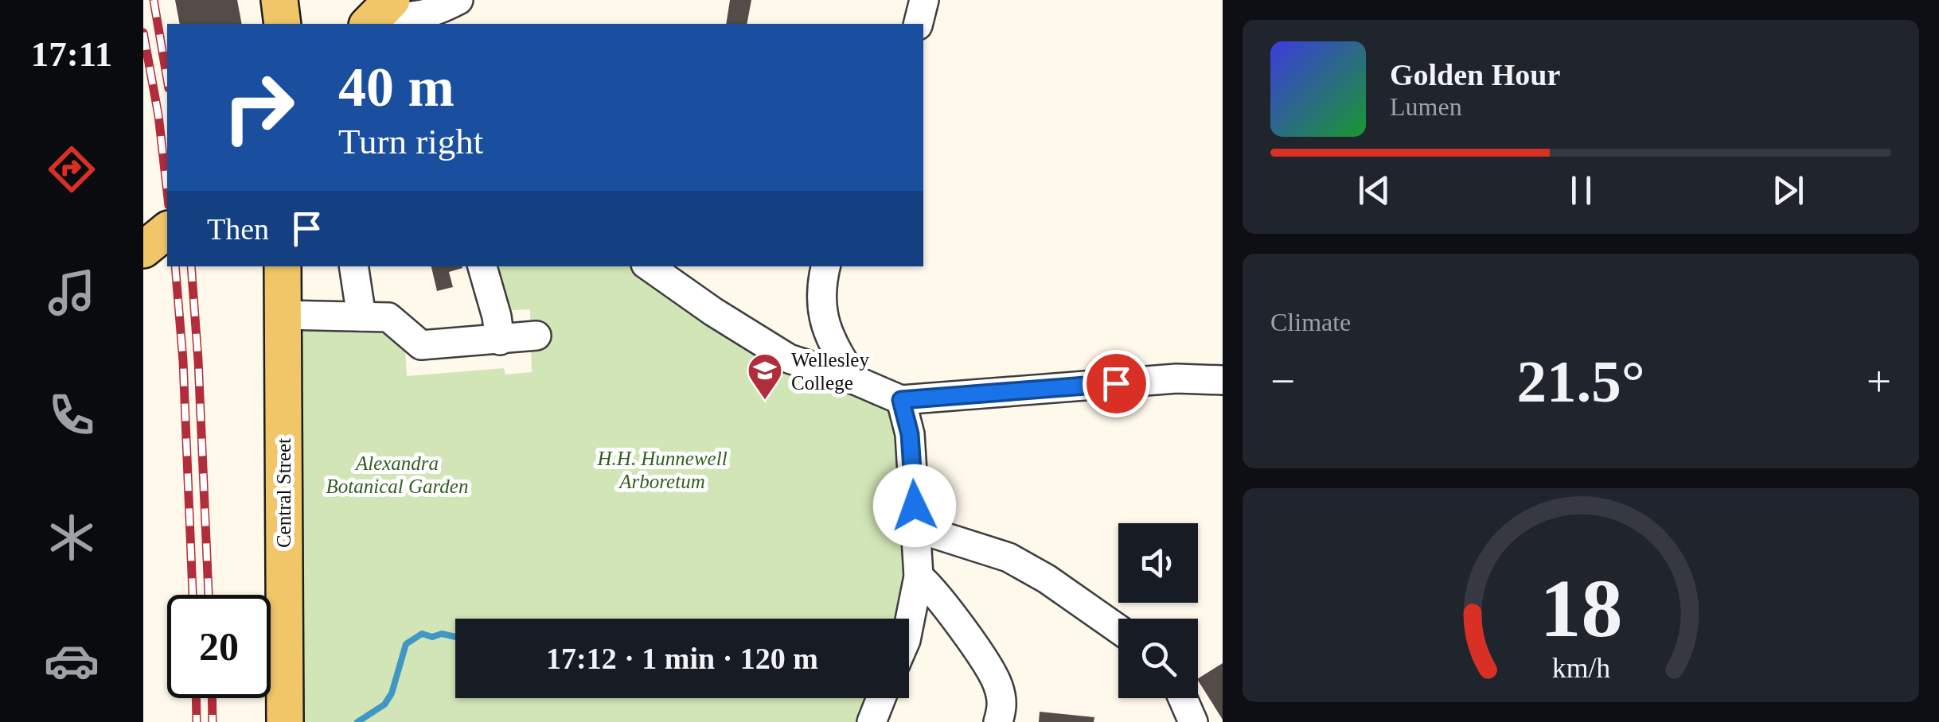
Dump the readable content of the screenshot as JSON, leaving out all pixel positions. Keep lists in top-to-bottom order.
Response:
{
  "streets": {
    "main road": ["Central Street"]
  },
  "parks": ["H.H. Hunnewell Arboretum", "Alexandra Botanical Garden"],
  "places": {
    "school or university": ["Wellesley College"]
  },
  "page": {
    "tabs": "17:11",
    "turn": ["40 m", "Turn right"],
    "song": ["Golden Hour", "Lumen"],
    "then": "Then",
    "tile": "Climate",
    "heat": ["−", "21.5°", "+"],
    "limit": "20",
    "trip": "17:12 · 1 min · 120 m",
    "gauge": ["18", "km/h"]
  }
}
